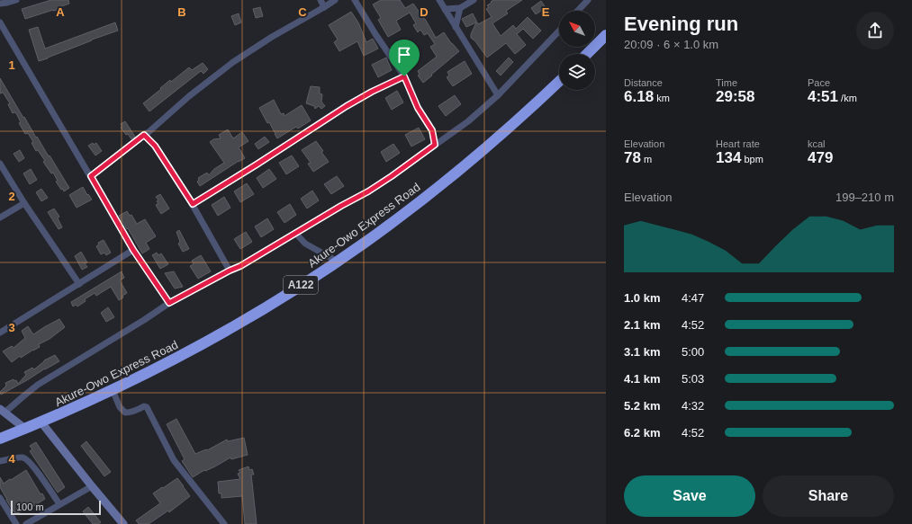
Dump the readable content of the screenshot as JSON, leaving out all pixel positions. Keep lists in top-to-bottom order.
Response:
{
  "streets": {
    "highway": ["Akure-Owo Express Road", "A122"]
  },
  "scale_bar": "100 m",
  "north": "top left",
  "page": {
    "heading": ["Evening run", "20:09 · 6 × 1.0 km"],
    "stats": [
      ["Distance", "6.18 km"],
      ["Time", "29:58"],
      ["Pace", "4:51 /km"],
      ["Elevation", "78 m"],
      ["Heart rate", "134 bpm"],
      ["kcal", "479"]
    ],
    "chart": ["Elevation", "199–210 m"],
    "list": [
      {
        "name": "1.0 km",
        "note": "4:47"
      },
      {
        "name": "2.1 km",
        "note": "4:52"
      },
      {
        "name": "3.1 km",
        "note": "5:00"
      },
      {
        "name": "4.1 km",
        "note": "5:03"
      },
      {
        "name": "5.2 km",
        "note": "4:32"
      },
      {
        "name": "6.2 km",
        "note": "4:52"
      }
    ],
    "buttons": ["Save", "Share"],
    "scale": "100 m"
  },
  "grid": {
    "columns": [
      "A",
      "B",
      "C",
      "D",
      "E"
    ],
    "rows": [
      "1",
      "2",
      "3",
      "4"
    ]
  }
}
